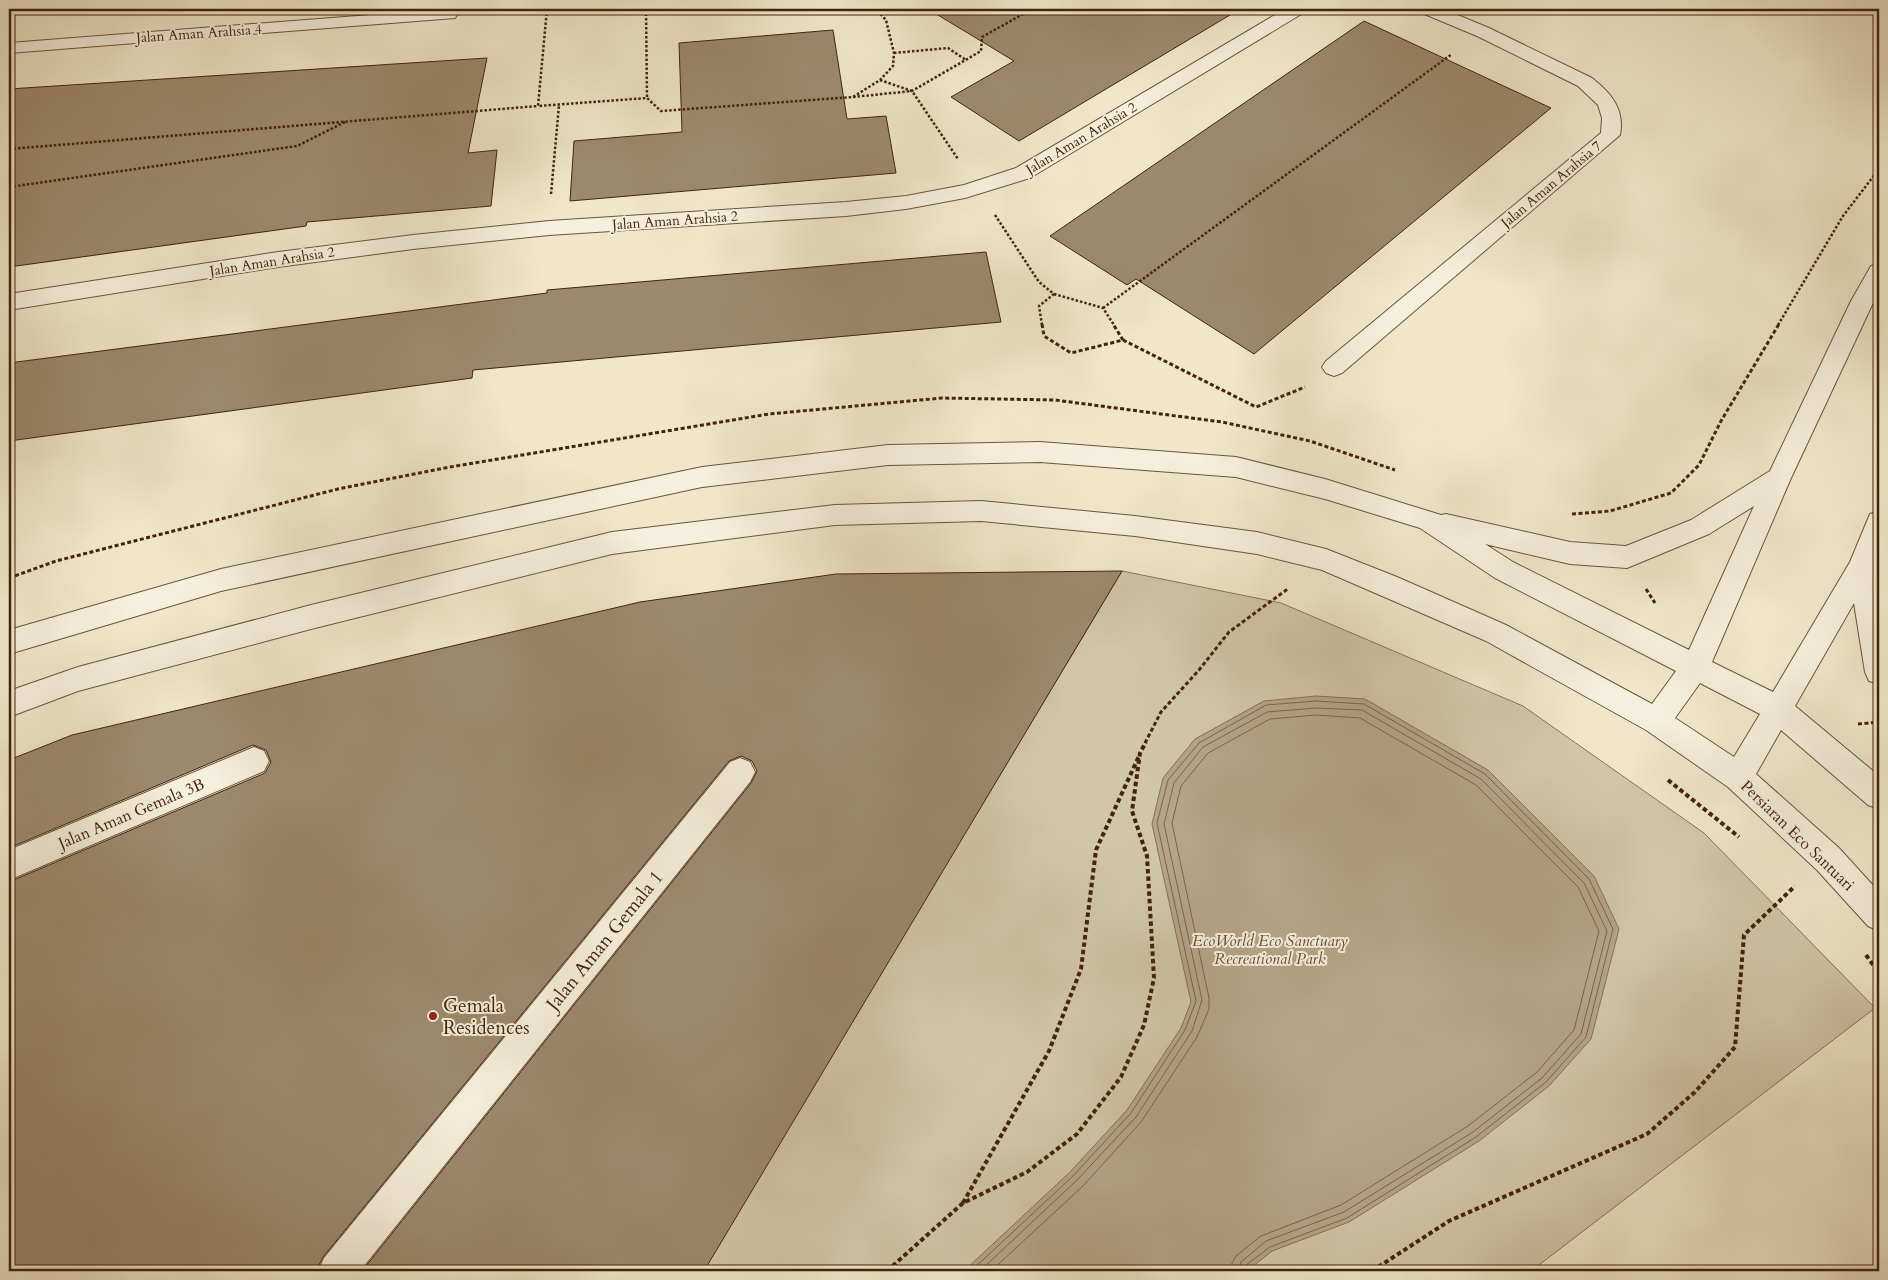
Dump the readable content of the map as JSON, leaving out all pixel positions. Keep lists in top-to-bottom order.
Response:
{
  "streets": {
    "street": [
      "Jalan Aman Arahsia 4",
      "Jalan Aman Arahsia 2",
      "Jalan Aman Arahsia 7",
      "Jalan Aman Gemala 3B",
      "Persiaran Eco Santuari",
      "Jalan Aman Gemala 1"
    ]
  },
  "parks": ["EcoWorld Eco Sanctuary Recreational Park"],
  "places": ["Gemala Residences"]
}
